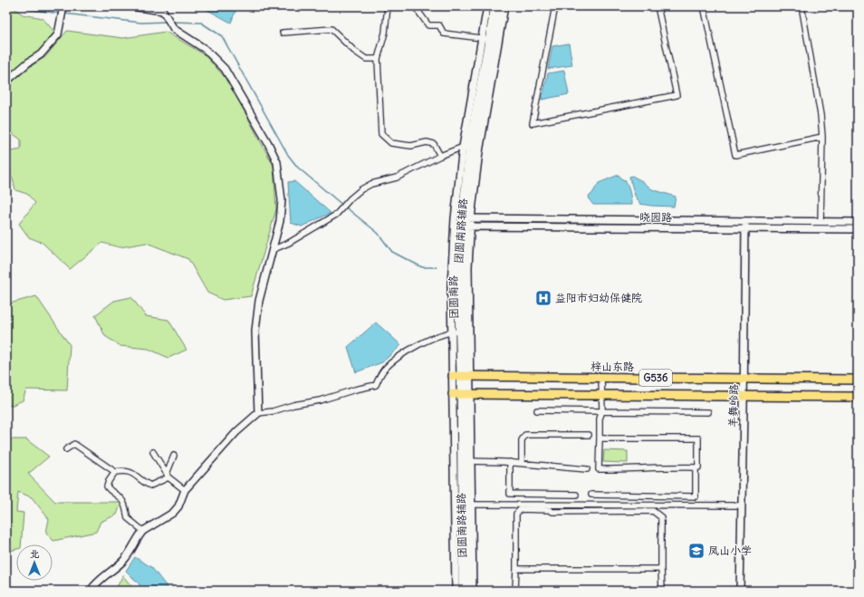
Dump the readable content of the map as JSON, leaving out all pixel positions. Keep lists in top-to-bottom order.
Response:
{
  "streets": {
    "highway": ["梓山东路", "G536"],
    "street": [
      "晓园路",
      "团圆南路辅路",
      "团圆南路",
      "羊舞岭路"
    ]
  },
  "crossings": [
    ["晓园路", "团圆南路辅路"],
    ["晓园路", "团圆南路"],
    ["晓园路", "羊舞岭路"],
    ["团圆南路辅路", "团圆南路"],
    ["团圆南路辅路", "梓山东路"],
    ["团圆南路辅路", "G536"],
    ["团圆南路", "梓山东路"],
    ["团圆南路", "G536"],
    ["梓山东路", "羊舞岭路"],
    ["G536", "羊舞岭路"]
  ],
  "places": {
    "hospital": ["益阳市妇幼保健院"],
    "school or university": ["凤山小学"]
  },
  "north": "top"
}
